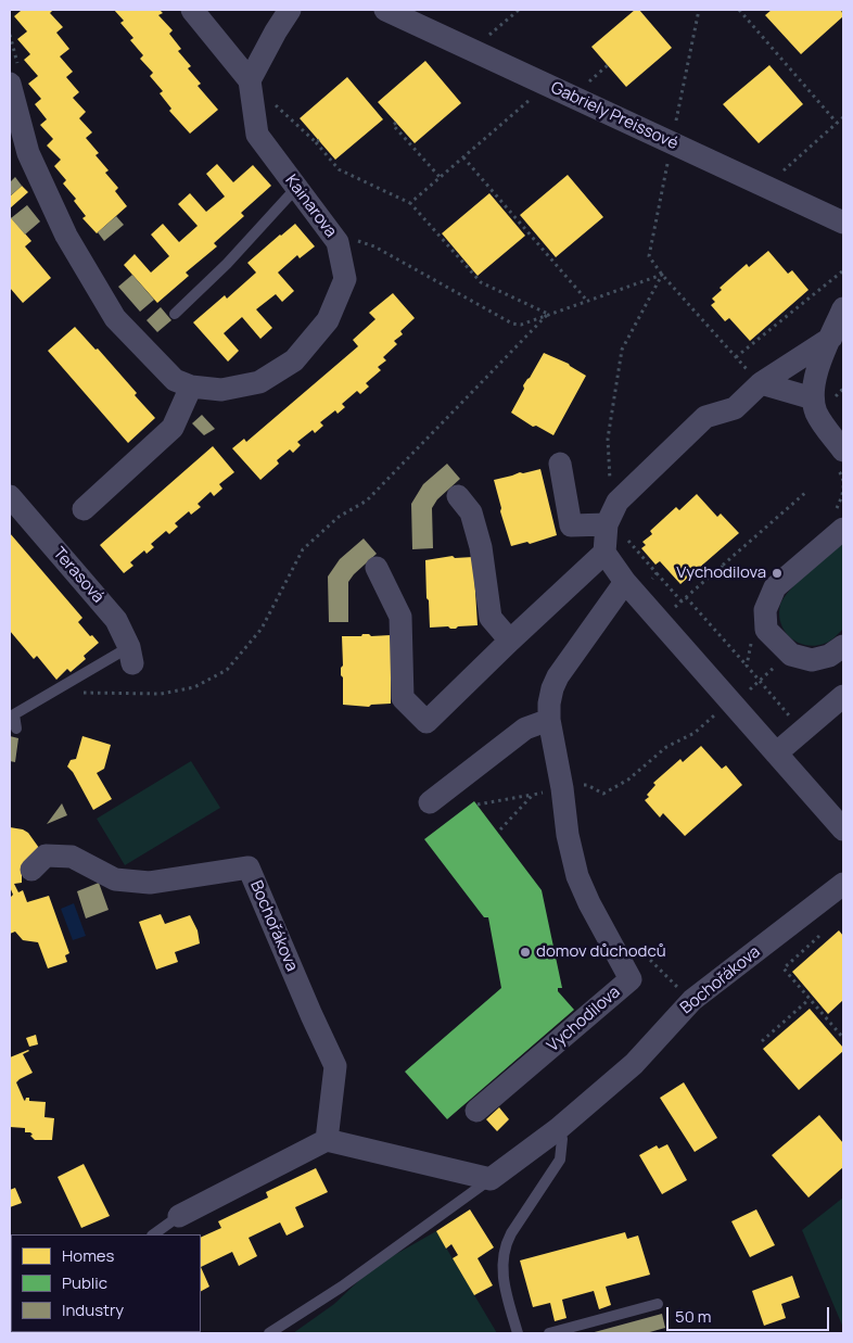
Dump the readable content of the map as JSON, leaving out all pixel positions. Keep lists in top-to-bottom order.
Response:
{
  "streets": {
    "street": [
      "Gabriely Preissové",
      "Kainarova",
      "Terasová",
      "Bochořákova",
      "Vychodilova"
    ]
  },
  "places": ["Vychodilova", "domov důchodců"],
  "legend": ["Homes", "Public", "Industry"],
  "scale_bar": "50 m"
}
